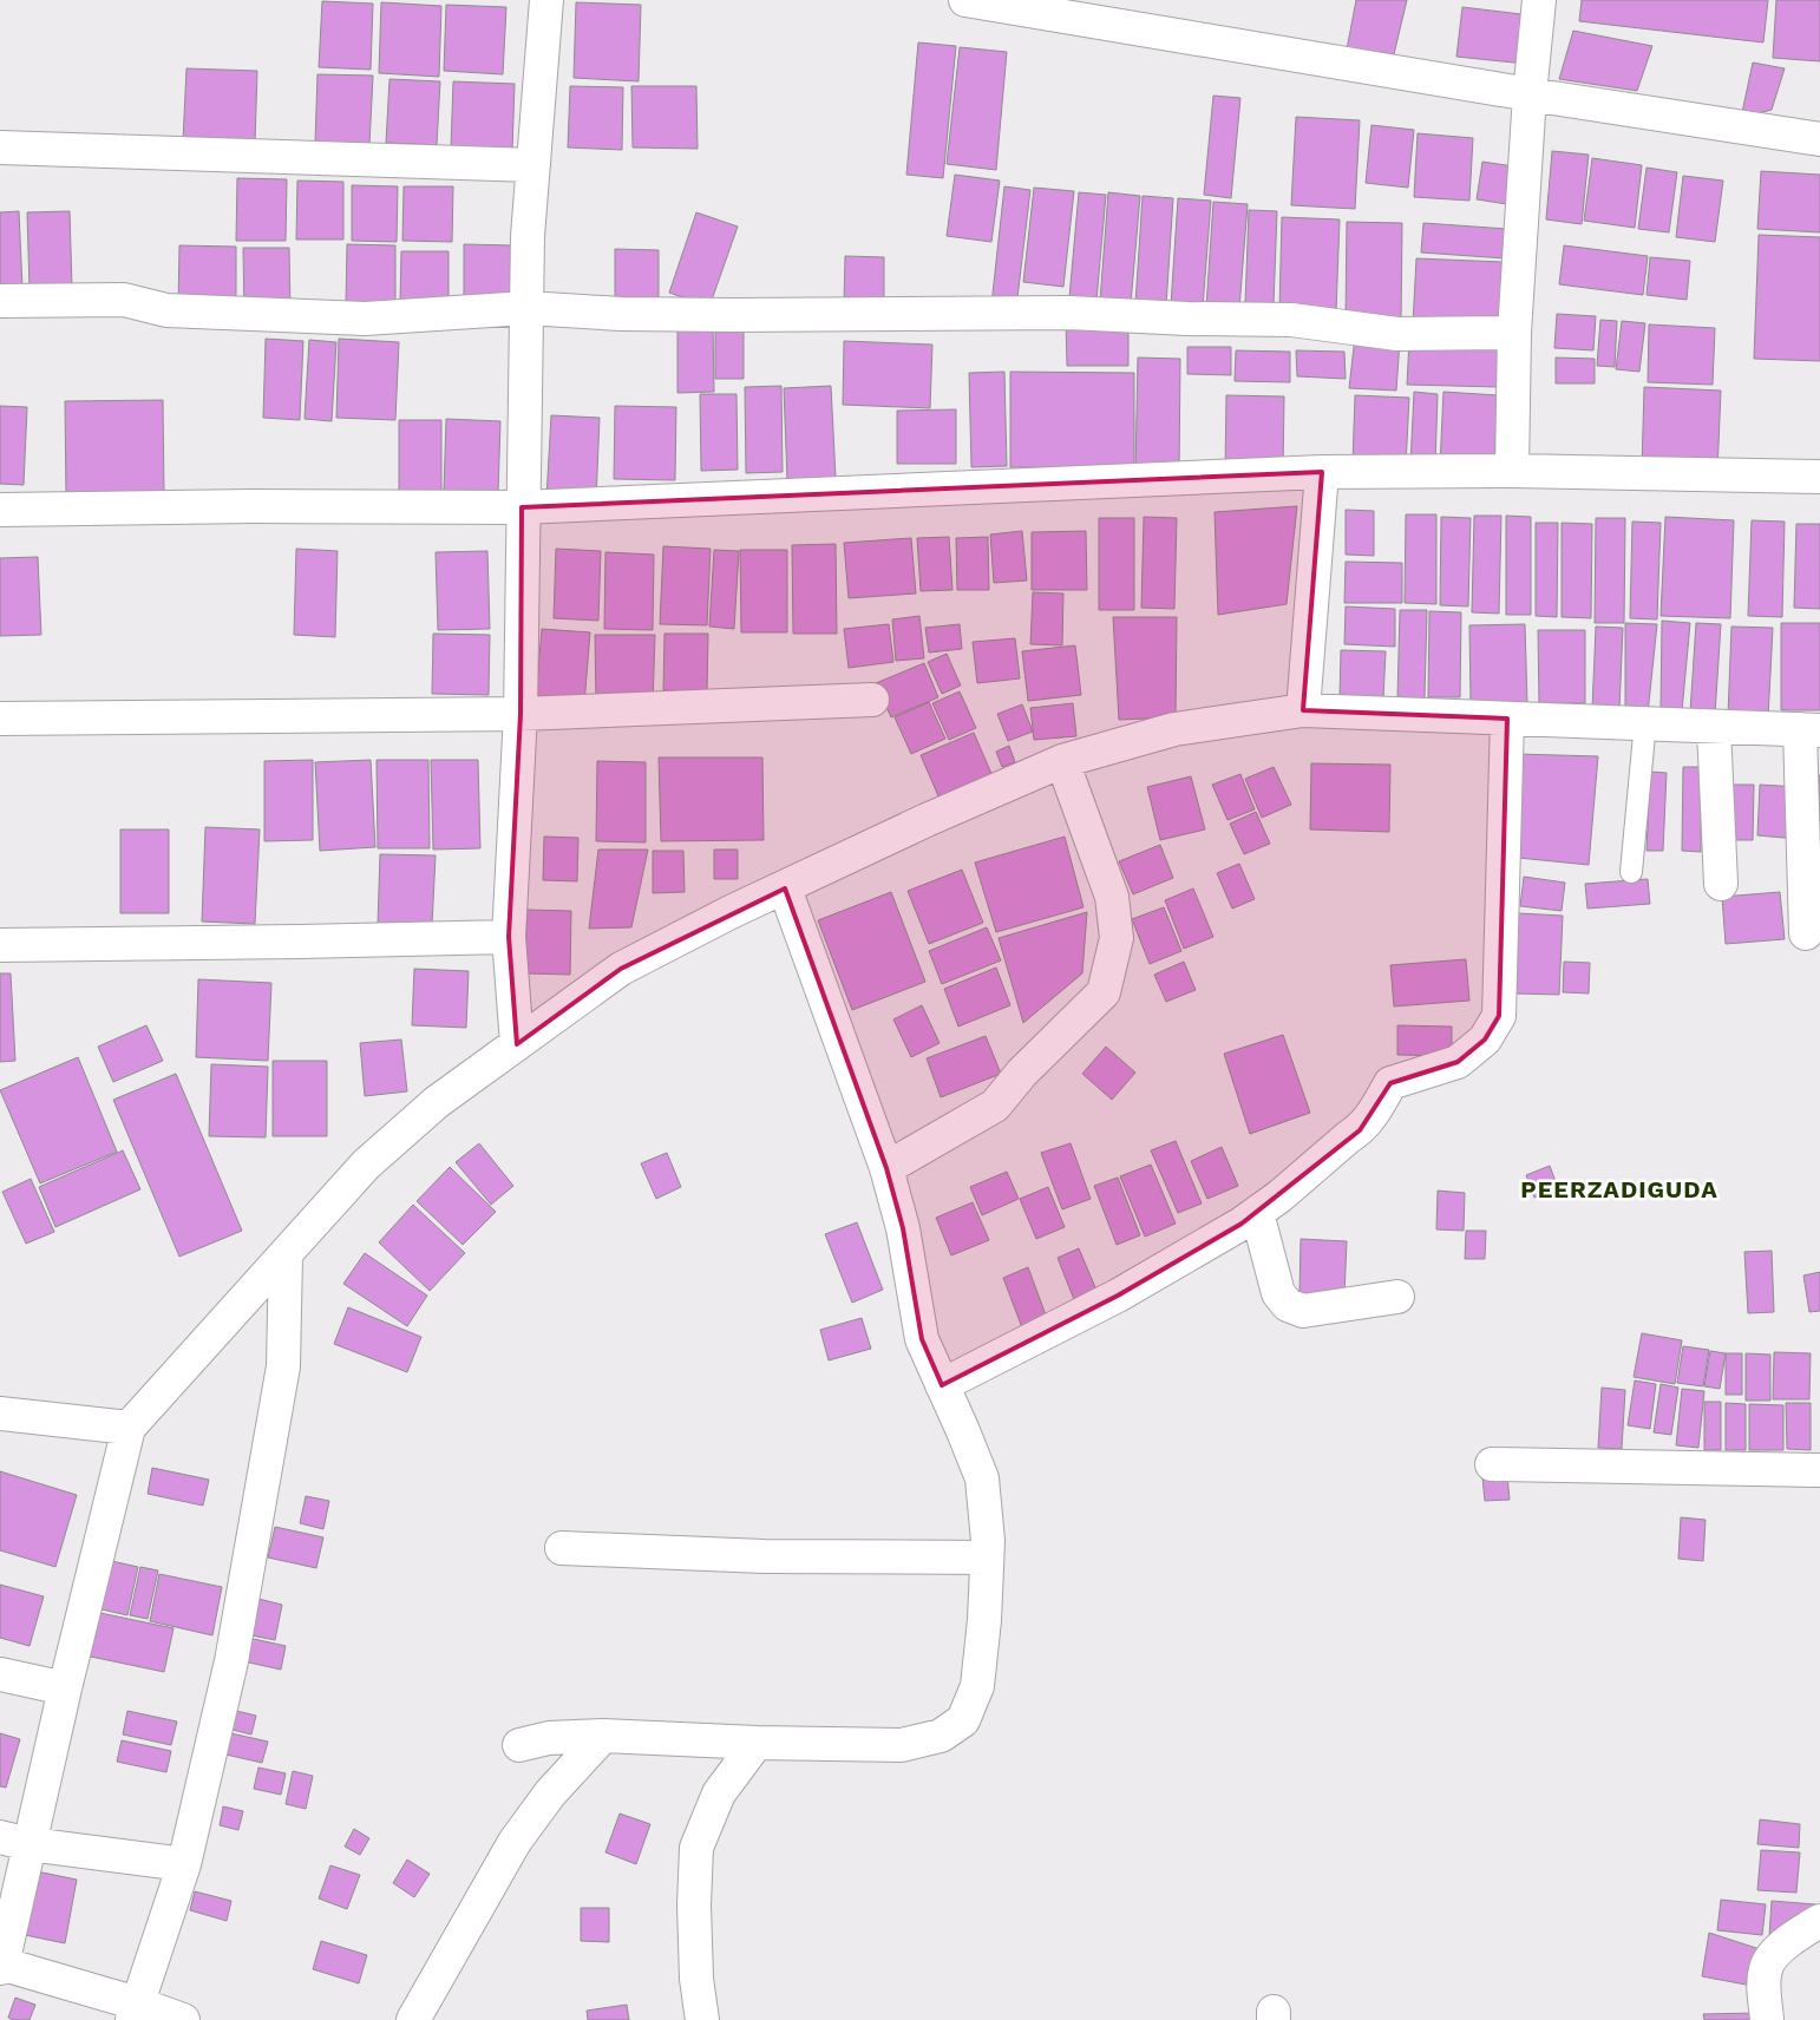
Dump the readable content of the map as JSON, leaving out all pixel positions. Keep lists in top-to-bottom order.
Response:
{
  "districts": ["PEERZADIGUDA"]
}
